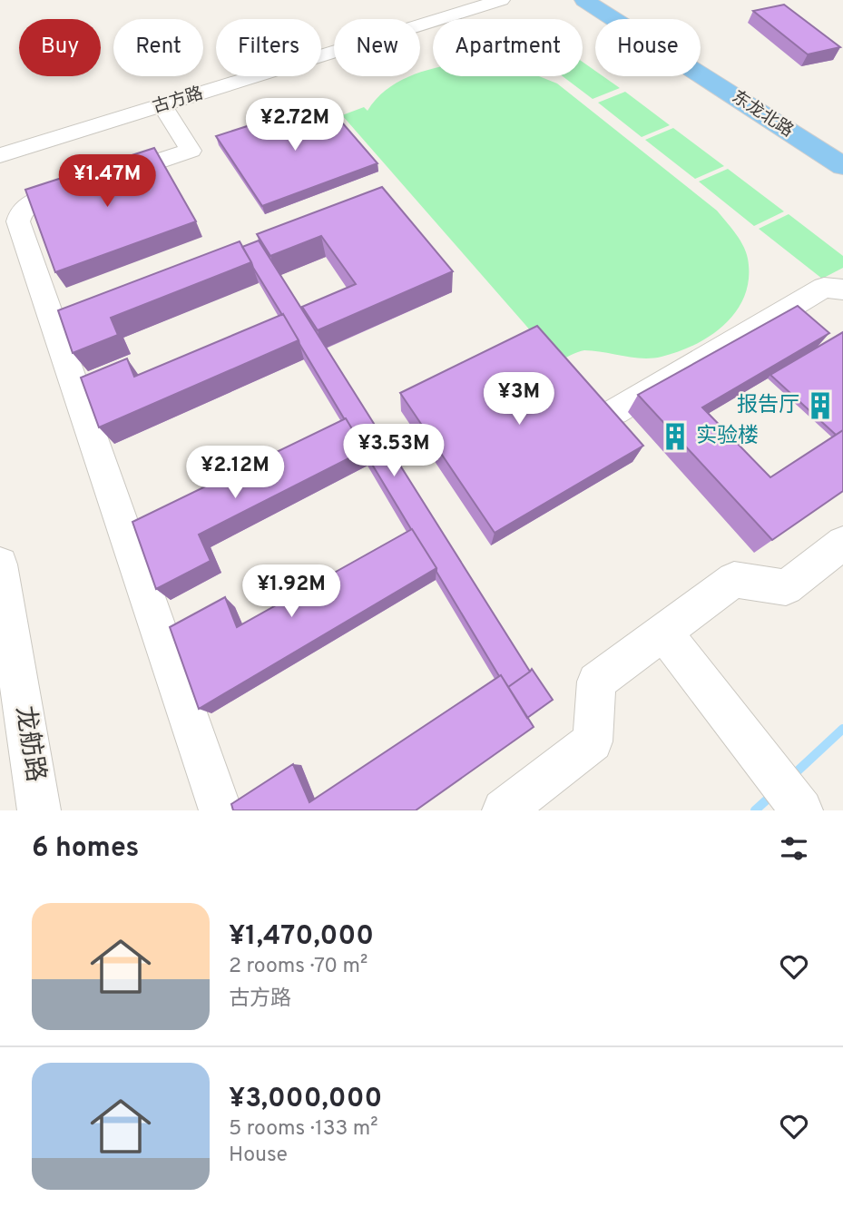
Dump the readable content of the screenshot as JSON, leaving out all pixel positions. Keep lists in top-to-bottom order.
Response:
{
  "streets": {
    "main road": ["东龙北路"],
    "street": ["古方路", "龙舫路"]
  },
  "places": {
    "building": ["报告厅", "实验楼"]
  },
  "page": {
    "chip": [
      "Buy",
      "Rent",
      "Filters",
      "New",
      "Apartment",
      "House"
    ],
    "price": [
      "¥2.72M",
      "¥1.47M",
      "¥3M",
      "¥3.53M",
      "¥2.12M",
      "¥1.92M"
    ],
    "heading": "6 homes",
    "list": [
      {
        "name": "¥1,470,000",
        "note": "2 rooms · 70 m² · 古方路"
      },
      {
        "name": "¥3,000,000",
        "note": "5 rooms · 133 m² · House"
      }
    ]
  }
}
